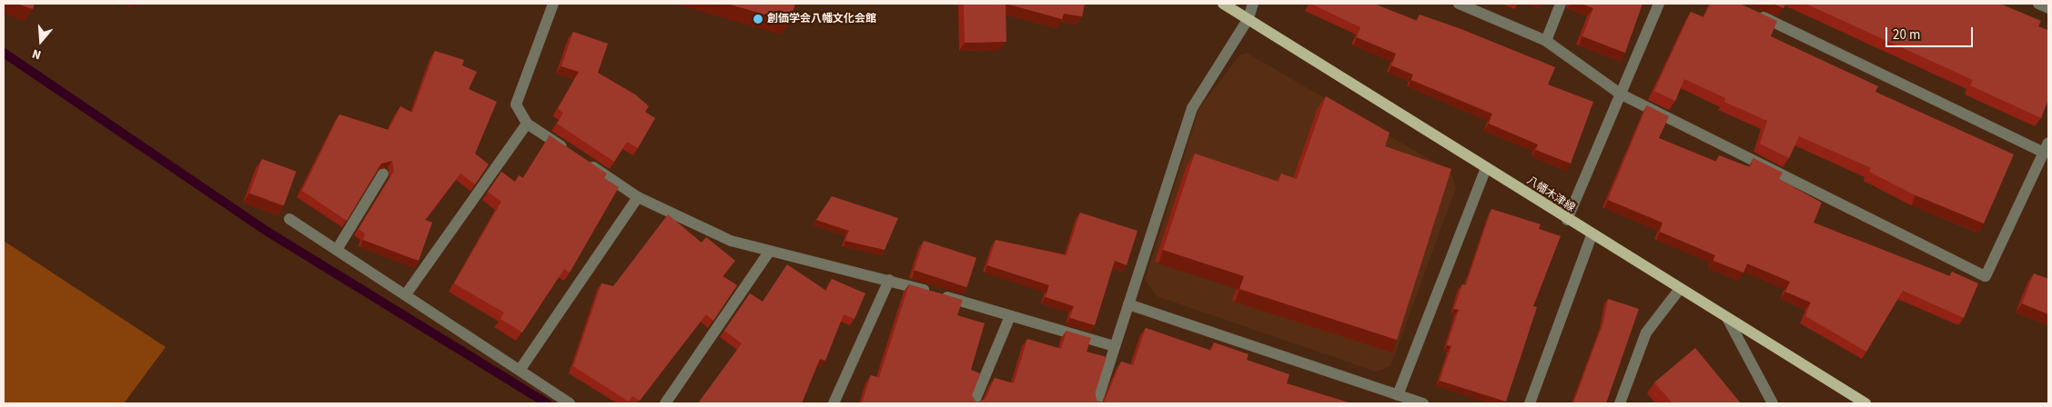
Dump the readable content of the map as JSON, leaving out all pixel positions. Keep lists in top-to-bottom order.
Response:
{
  "streets": {
    "main road": ["八幡木津線"]
  },
  "places": ["創価学会八幡文化会館"],
  "scale_bar": "20 m",
  "north": "bottom"
}
